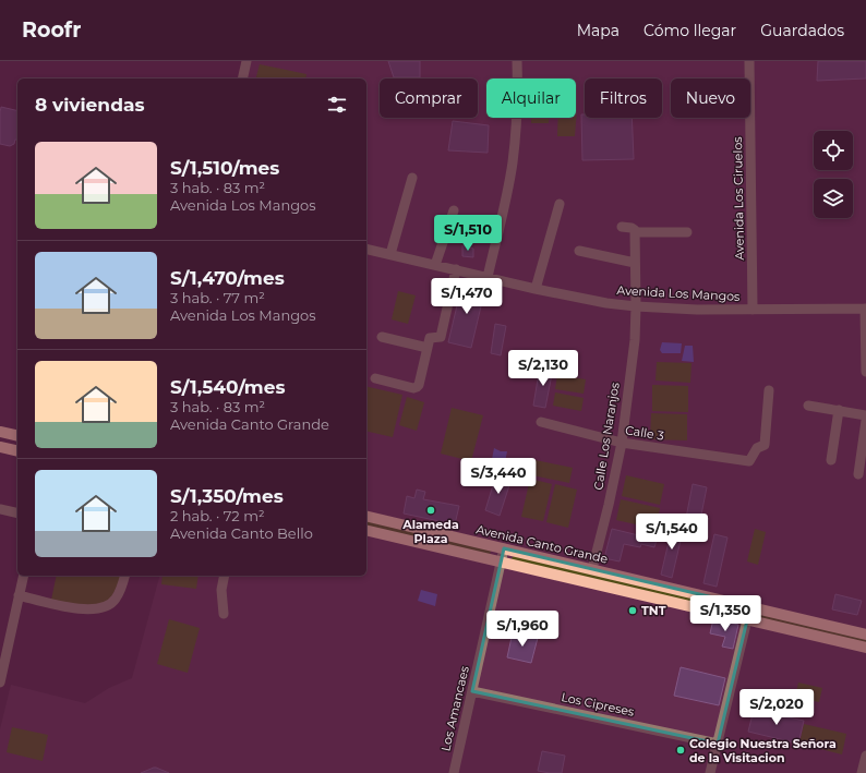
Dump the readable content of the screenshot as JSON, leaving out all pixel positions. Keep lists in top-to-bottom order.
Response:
{
  "streets": {
    "main road": ["Avenida Canto Grande"],
    "street": [
      "Avenida Los Ciruelos",
      "Avenida Los Mangos",
      "Calle 3",
      "Calle Los Naranjos",
      "Los Cipreses",
      "Los Amancaes"
    ]
  },
  "crossings": [
    ["Avenida Los Ciruelos", "Avenida Los Mangos"],
    ["Avenida Los Mangos", "Calle Los Naranjos"],
    ["Calle 3", "Calle Los Naranjos"],
    ["Calle Los Naranjos", "Avenida Canto Grande"],
    ["Avenida Canto Grande", "Los Amancaes"],
    ["Los Cipreses", "Los Amancaes"]
  ],
  "places": ["Alameda Plaza", "TNT", "Colegio Nuestra Señora de la Visitacion"],
  "page": {
    "header": "Roofr",
    "nav": ["Mapa", "Cómo llegar", "Guardados"],
    "chip": [
      "Comprar",
      "Alquilar",
      "Filtros",
      "Nuevo"
    ],
    "heading": "8 viviendas",
    "list": [
      {
        "name": "S/1,510/mes",
        "note": "3 hab. · 83 m² · Avenida Los Mangos"
      },
      {
        "name": "S/1,470/mes",
        "note": "3 hab. · 77 m² · Avenida Los Mangos"
      },
      {
        "name": "S/1,540/mes",
        "note": "3 hab. · 83 m² · Avenida Canto Grande"
      },
      {
        "name": "S/1,350/mes",
        "note": "2 hab. · 72 m² · Avenida Canto Bello"
      }
    ],
    "price": [
      "S/1,510",
      "S/1,470",
      "S/2,130",
      "S/3,440",
      "S/1,540",
      "S/1,350",
      "S/1,960",
      "S/2,020"
    ]
  }
}
